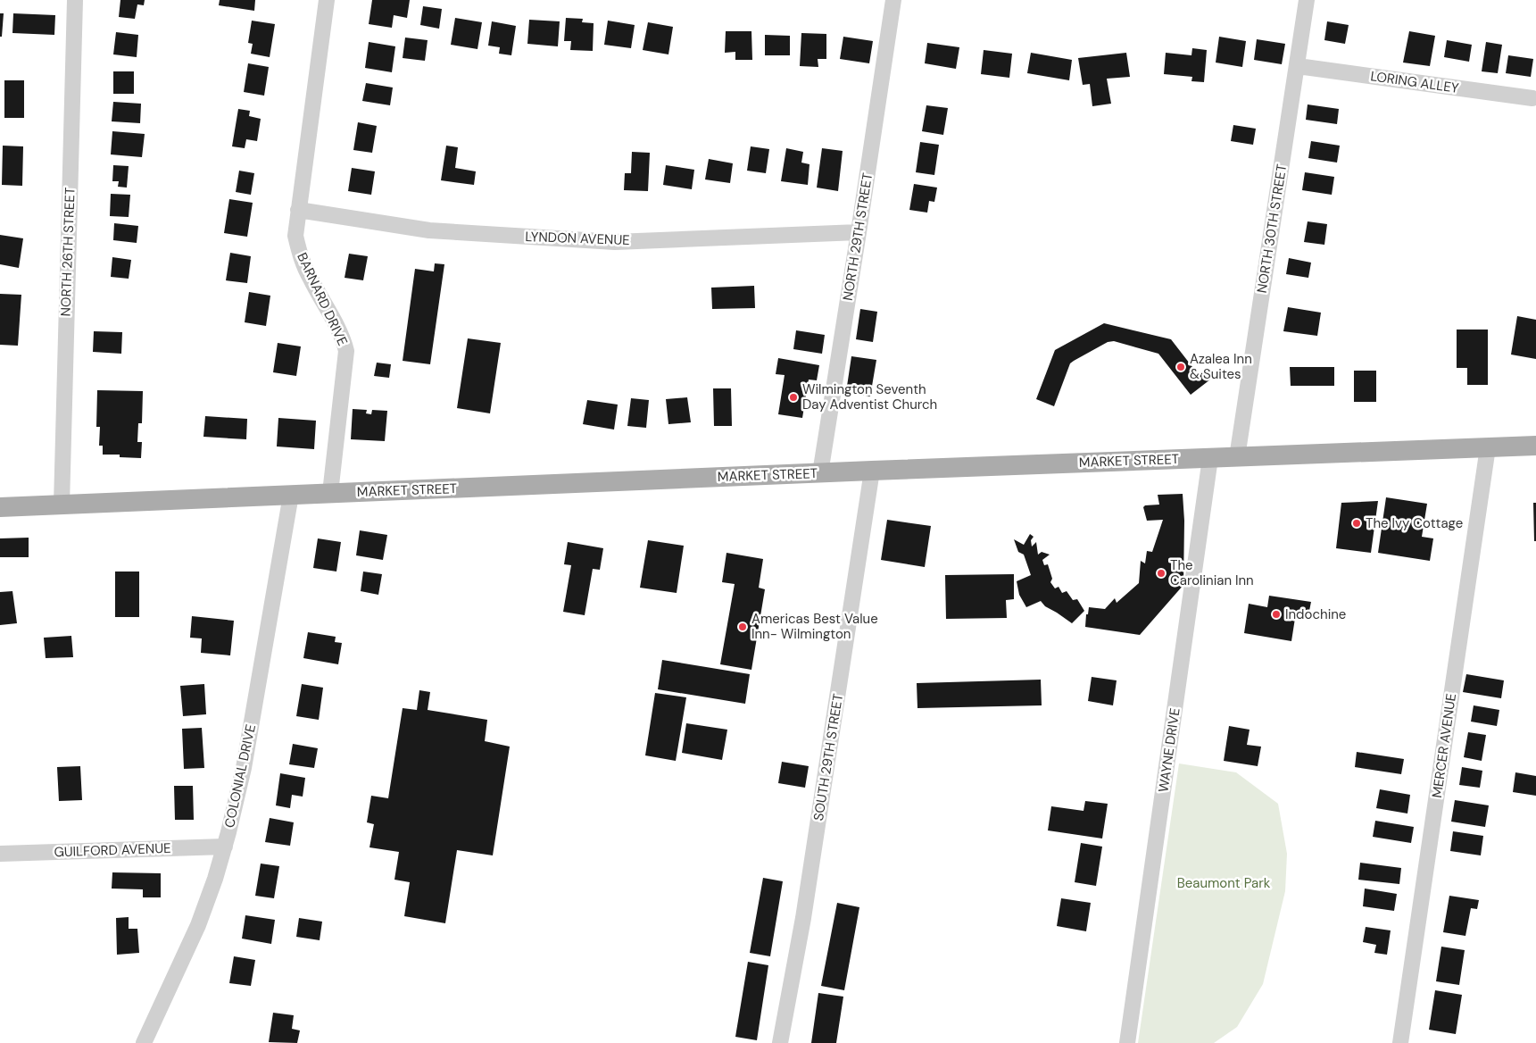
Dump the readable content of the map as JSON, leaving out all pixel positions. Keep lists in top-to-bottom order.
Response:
{
  "streets": {
    "main road": ["MARKET STREET"],
    "street": [
      "LORING ALLEY",
      "NORTH 30TH STREET",
      "NORTH 29TH STREET",
      "LYNDON AVENUE",
      "NORTH 26TH STREET",
      "BARNARD DRIVE",
      "MERCER AVENUE",
      "WAYNE DRIVE",
      "SOUTH 29TH STREET",
      "COLONIAL DRIVE",
      "GUILFORD AVENUE"
    ]
  },
  "crossings": [
    ["LORING ALLEY", "NORTH 30TH STREET"],
    ["NORTH 30TH STREET", "MARKET STREET"],
    ["NORTH 29TH STREET", "LYNDON AVENUE"],
    ["NORTH 29TH STREET", "MARKET STREET"],
    ["LYNDON AVENUE", "BARNARD DRIVE"],
    ["NORTH 26TH STREET", "MARKET STREET"],
    ["BARNARD DRIVE", "MARKET STREET"],
    ["MARKET STREET", "MERCER AVENUE"],
    ["MARKET STREET", "WAYNE DRIVE"],
    ["MARKET STREET", "SOUTH 29TH STREET"],
    ["MARKET STREET", "COLONIAL DRIVE"],
    ["COLONIAL DRIVE", "GUILFORD AVENUE"]
  ],
  "parks": ["Beaumont Park"],
  "places": [
    "Azalea Inn & Suites",
    "Wilmington Seventh Day Adventist Church",
    "The Ivy Cottage",
    "The Carolinian Inn",
    "Indochine",
    "Americas Best Value Inn- Wilmington"
  ]
}
